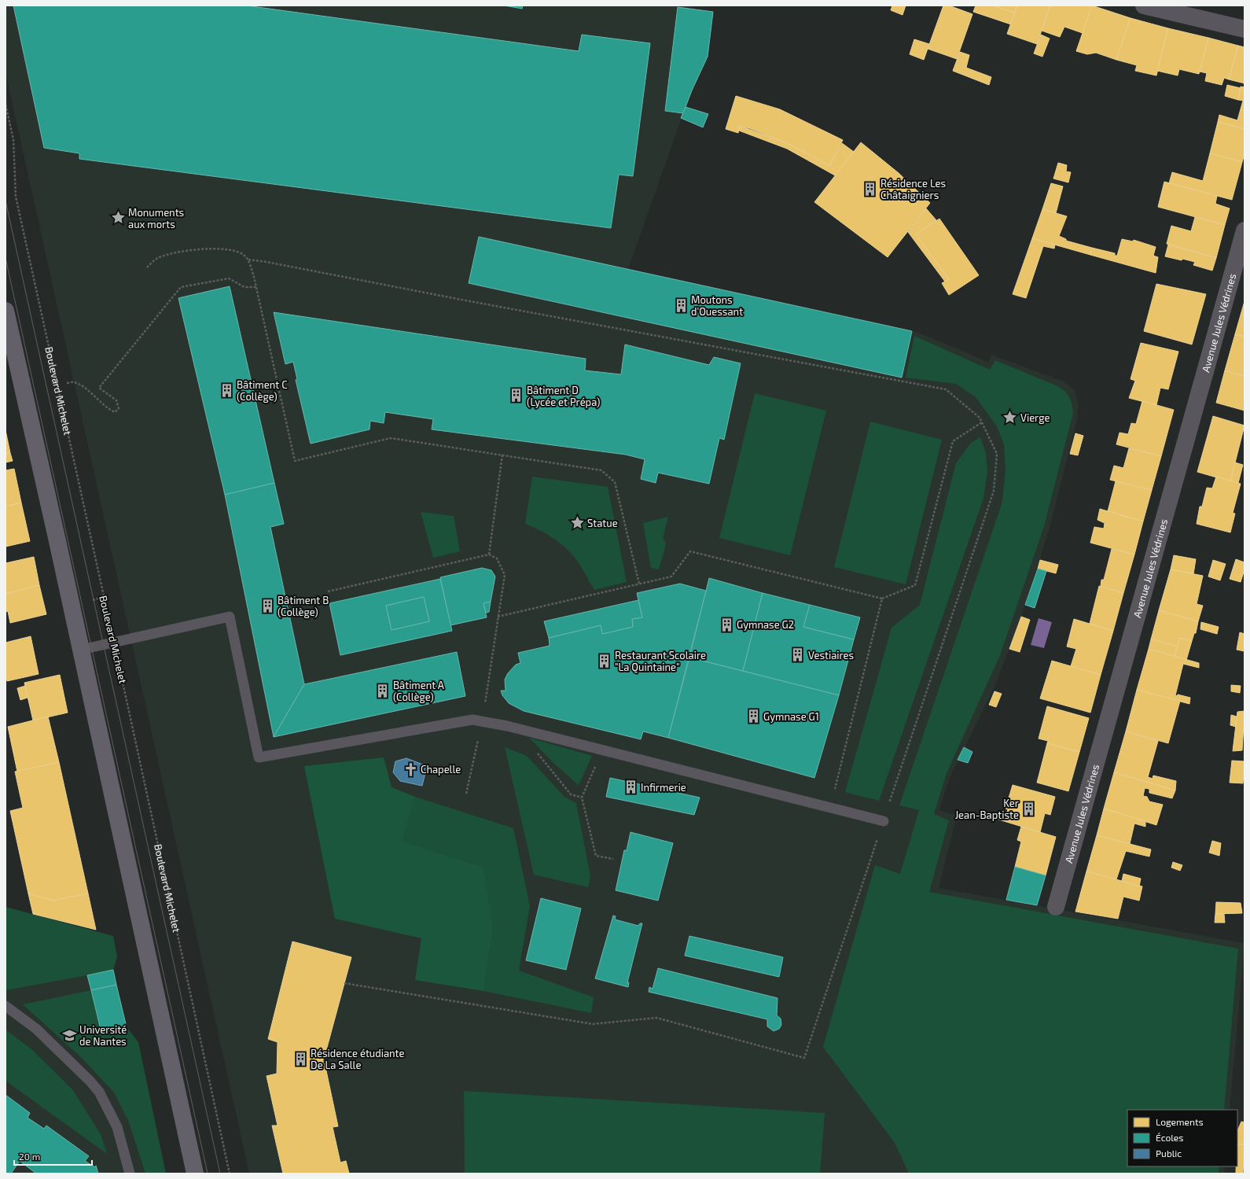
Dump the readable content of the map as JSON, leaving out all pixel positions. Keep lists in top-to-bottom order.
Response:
{
  "streets": {
    "street": ["Avenue Jules Védrines"],
    "path": ["Boulevard Michelet"]
  },
  "places": {
    "building": [
      "Résidence Les Châtaigniers",
      "Moutons d'Ouessant",
      "Bâtiment C (Collège)",
      "Bâtiment D (Lycée et Prépa)",
      "Bâtiment B (Collège)",
      "Gymnase G2",
      "Vestiaires",
      "Restaurant Scolaire \"La Quintaine\"",
      "Bâtiment A (Collège)",
      "Gymnase G1",
      "Infirmerie",
      "Ker Jean-Baptiste",
      "Résidence étudiante De La Salle"
    ],
    "place": ["Monuments aux morts", "Vierge", "Statue"],
    "church": ["Chapelle"],
    "school or university": ["Université de Nantes"]
  },
  "legend": ["Logements", "Écoles", "Public"],
  "scale_bar": "20 m"
}
